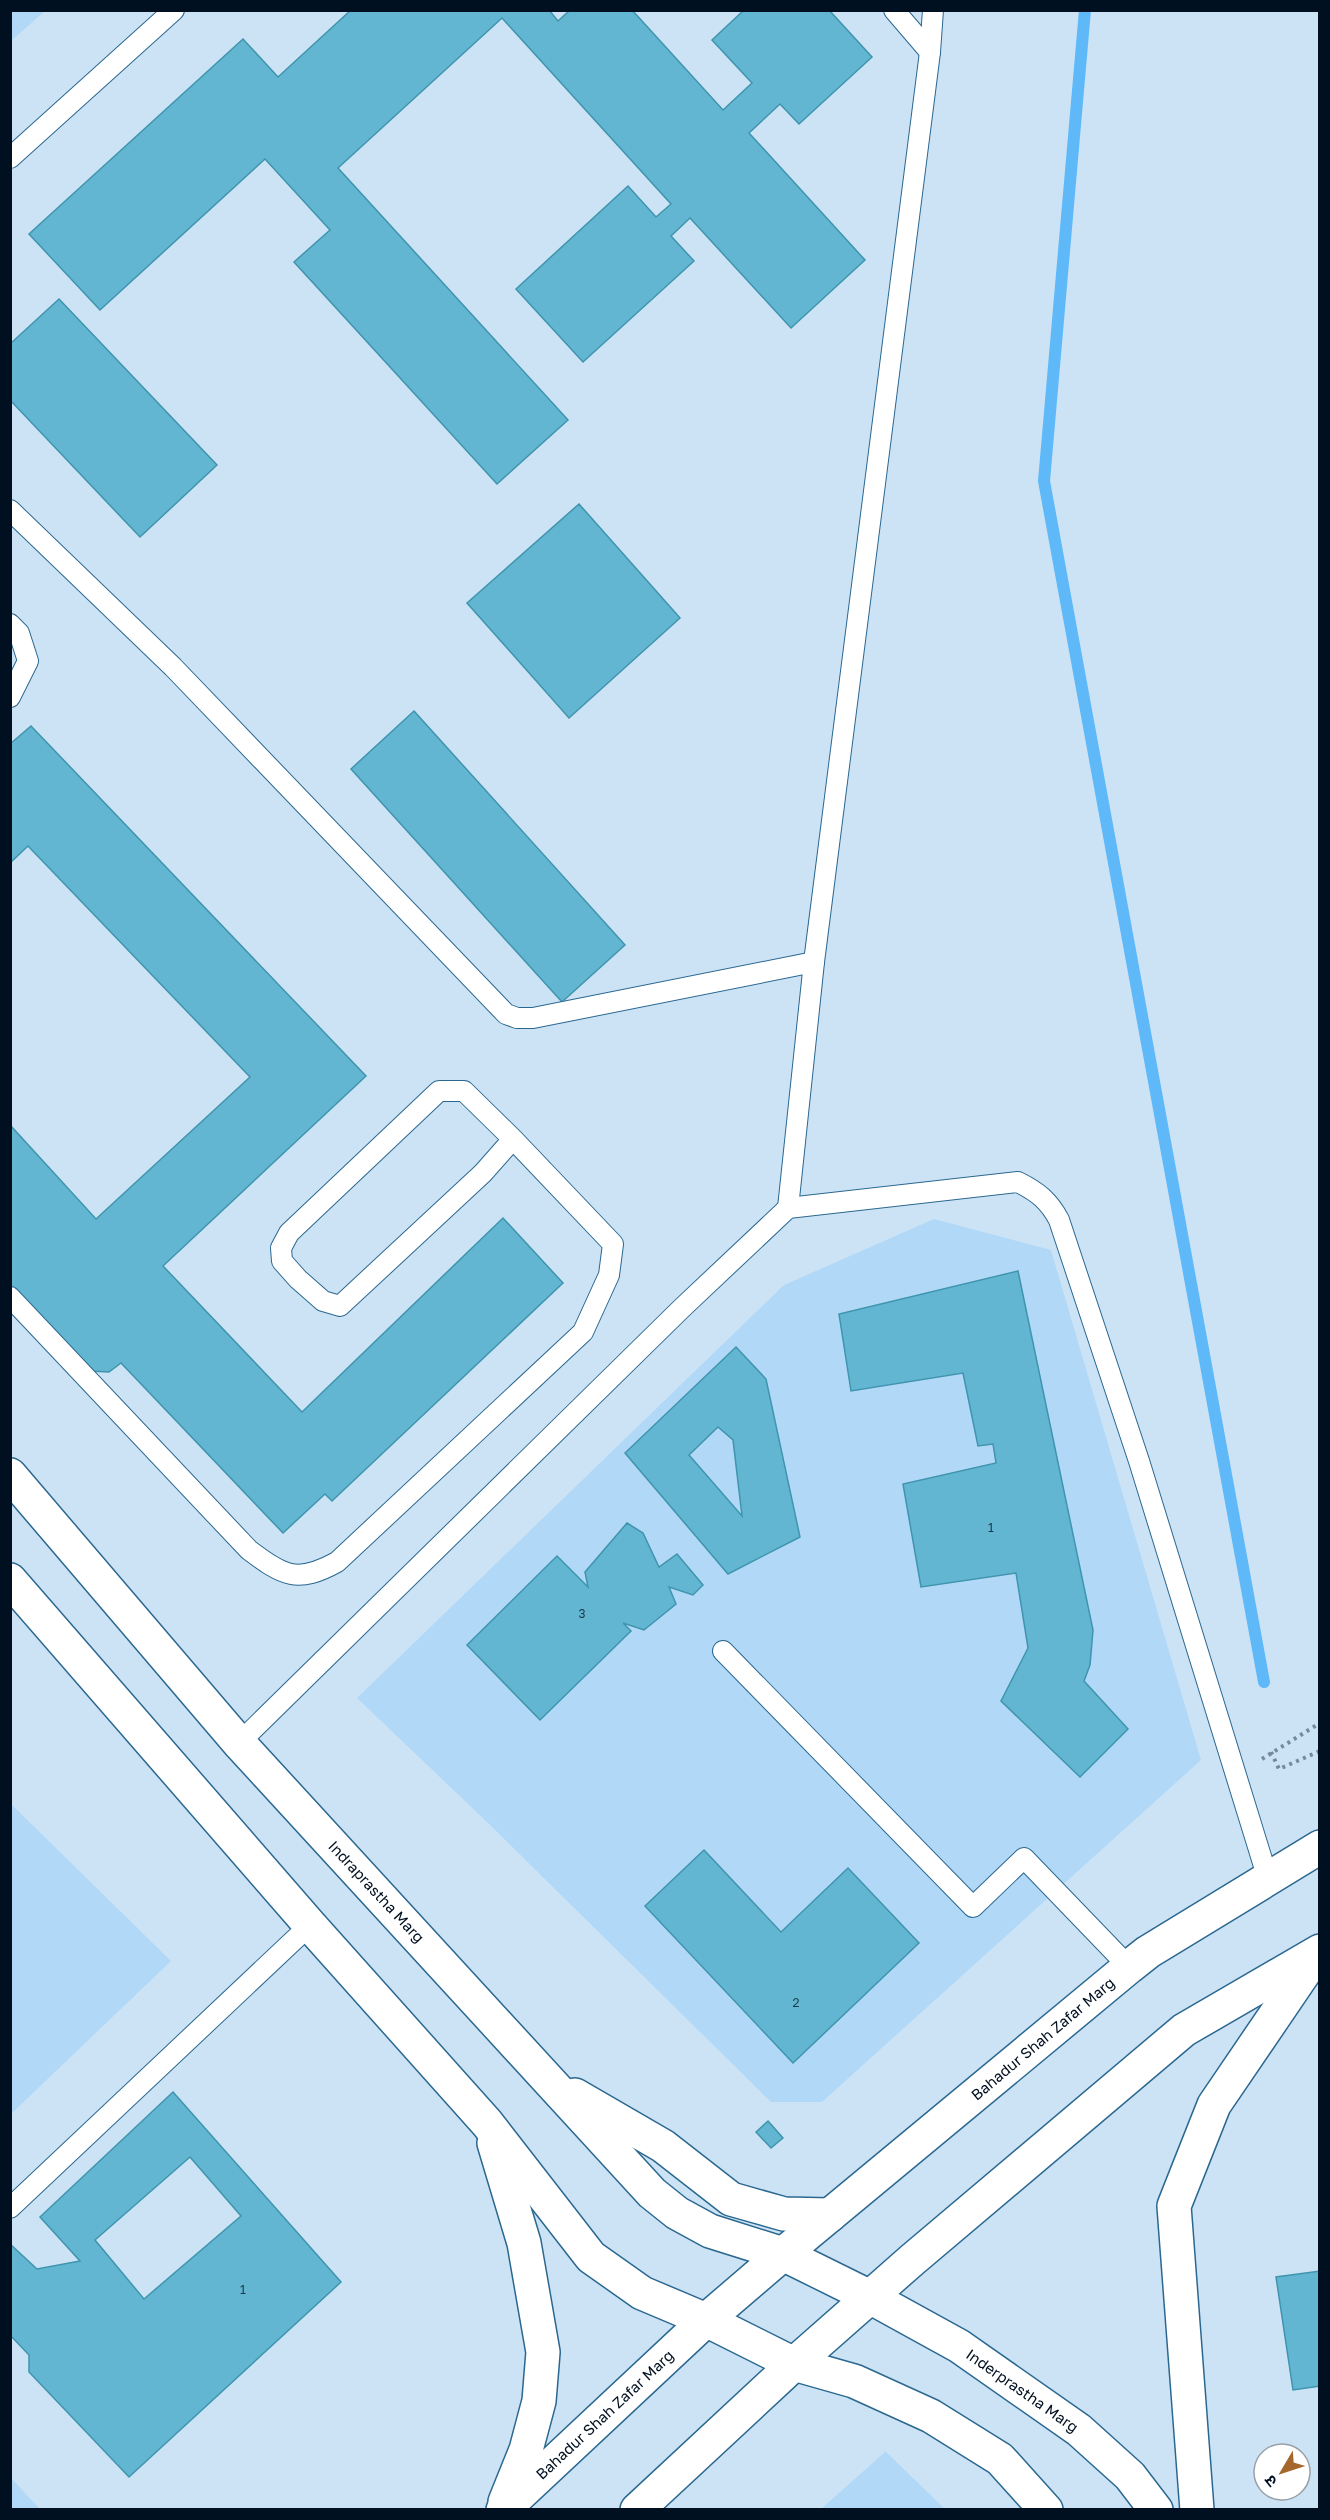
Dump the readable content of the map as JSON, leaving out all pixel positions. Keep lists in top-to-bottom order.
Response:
{
  "streets": {
    "main road": ["Indraprastha Marg", "Bahadur Shah Zafar Marg", "Inderprastha Marg"]
  },
  "crossings": [
    ["Indraprastha Marg", "Bahadur Shah Zafar Marg"],
    ["Indraprastha Marg", "Inderprastha Marg"],
    ["Bahadur Shah Zafar Marg", "Inderprastha Marg"]
  ],
  "house_numbers": [
    "1",
    "3",
    "2",
    "1"
  ],
  "north": "bottom left"
}
